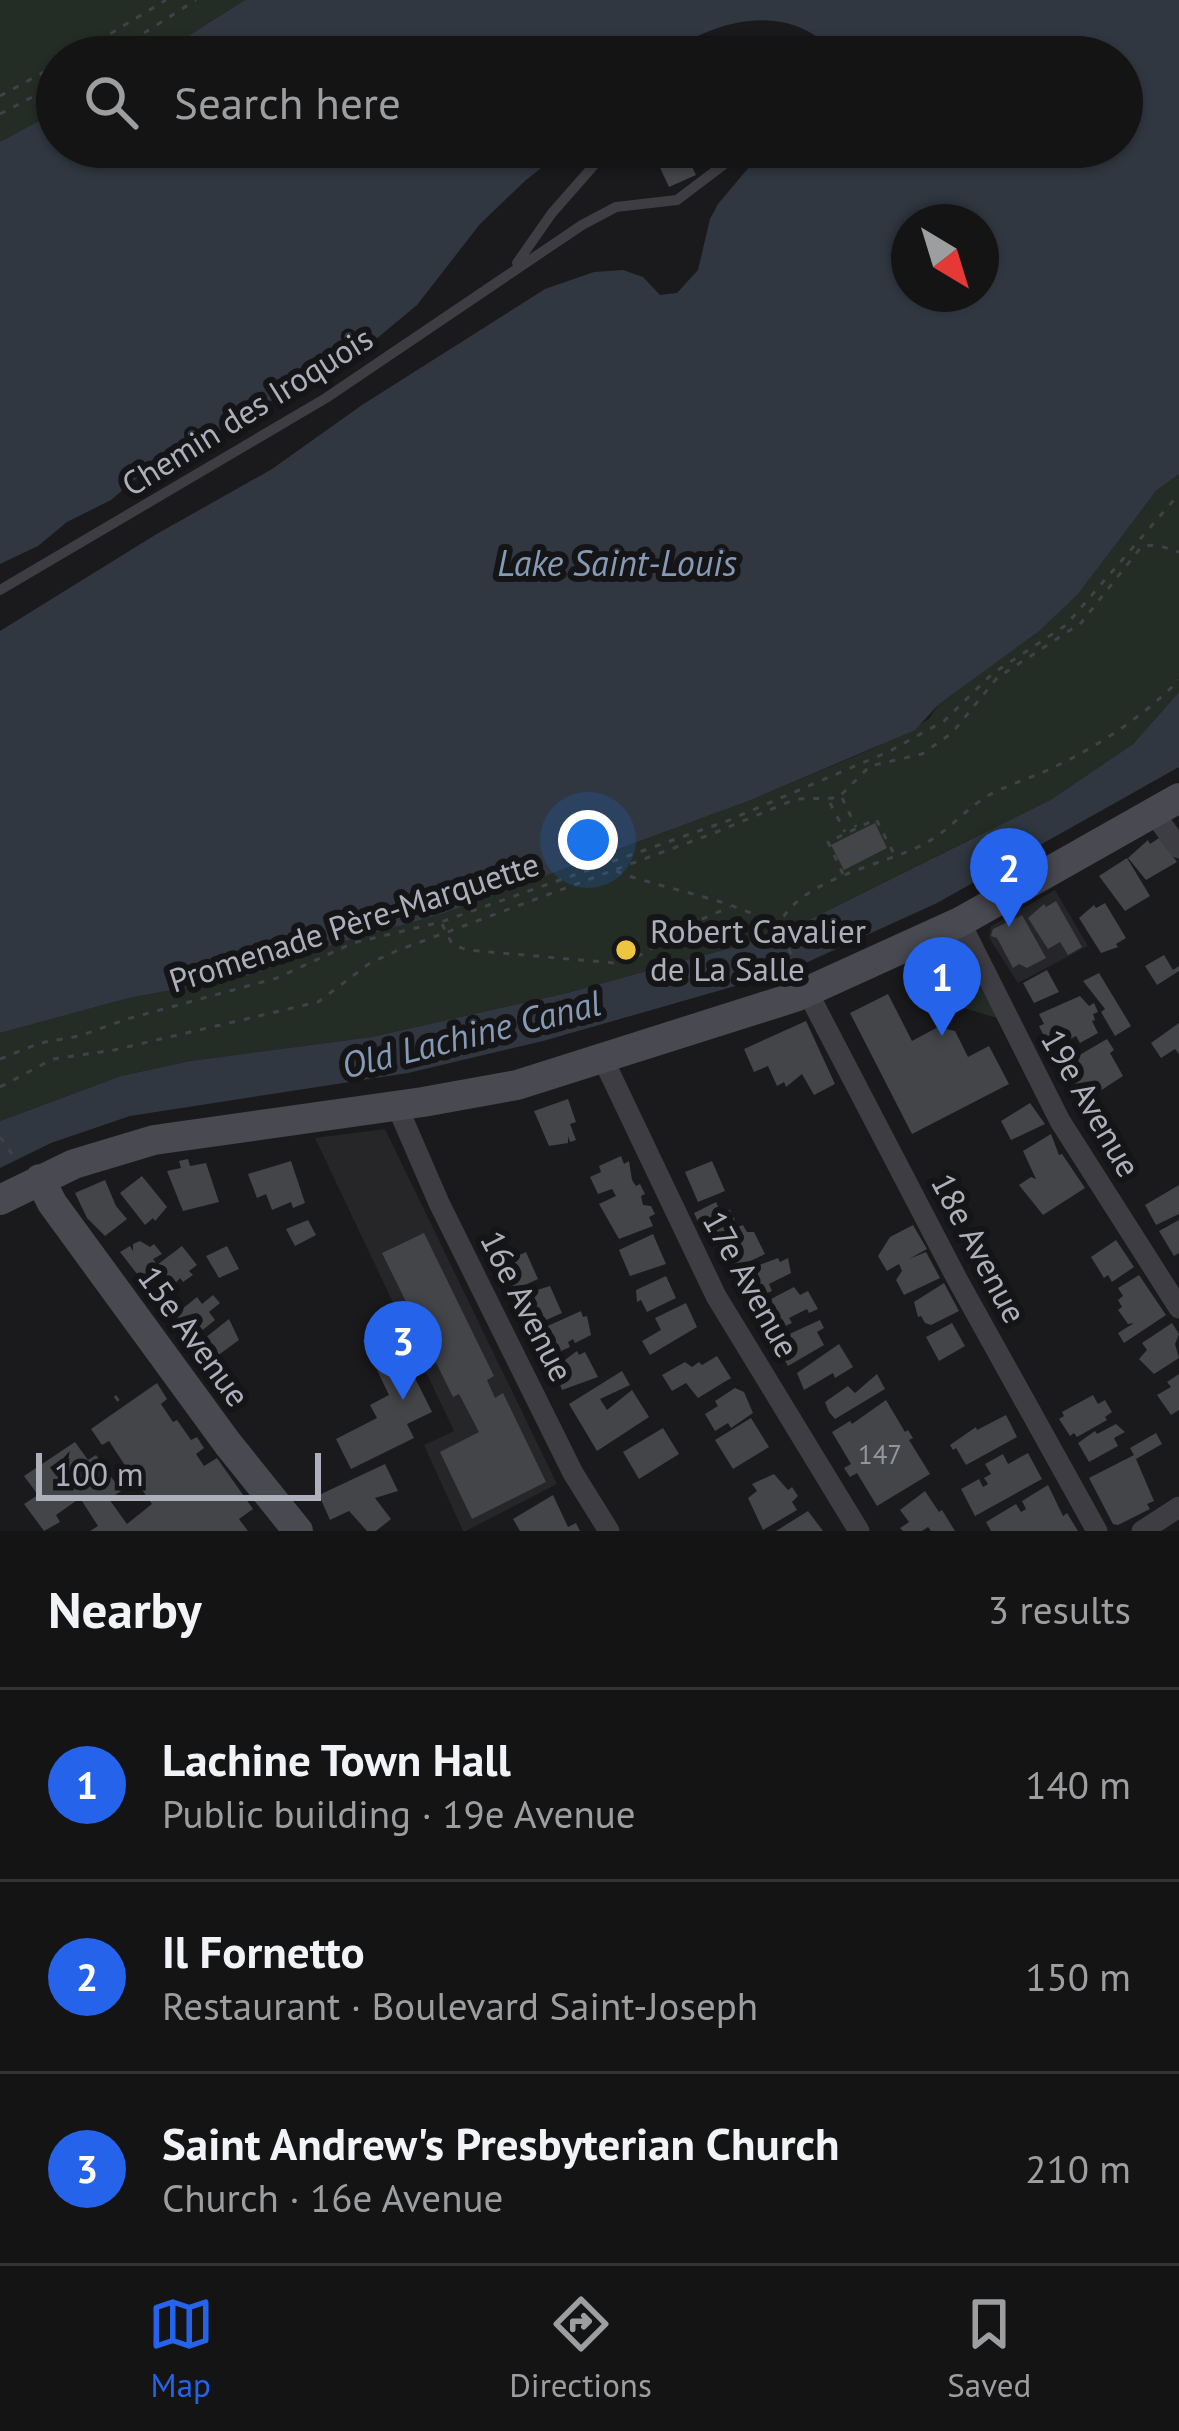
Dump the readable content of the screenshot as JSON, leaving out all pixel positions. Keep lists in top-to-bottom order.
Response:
{
  "streets": {
    "street": [
      "19e Avenue",
      "18e Avenue",
      "17e Avenue",
      "16e Avenue",
      "15e Avenue"
    ],
    "lane": ["Chemin des Iroquois"],
    "path": ["Promenade Père-Marquette"]
  },
  "water": ["Lake Saint-Louis", "Old Lachine Canal"],
  "places": ["Robert Cavalier de La Salle"],
  "house_numbers": ["147"],
  "scale_bar": "100 m",
  "north": "bottom right",
  "page": {
    "search": "Search here",
    "pins": ["2", "1", "3"],
    "scale": "100 m",
    "heading": ["Nearby", "3 results"],
    "list": [
      {
        "mark": "1",
        "name": "Lachine Town Hall",
        "note": "Public building · 19e Avenue",
        "value": "140 m"
      },
      {
        "mark": "2",
        "name": "Il Fornetto",
        "note": "Restaurant · Boulevard Saint-Joseph",
        "value": "150 m"
      },
      {
        "mark": "3",
        "name": "Saint Andrew's Presbyterian Church",
        "note": "Church · 16e Avenue",
        "value": "210 m"
      }
    ],
    "nav": ["Map", "Directions", "Saved"]
  }
}
